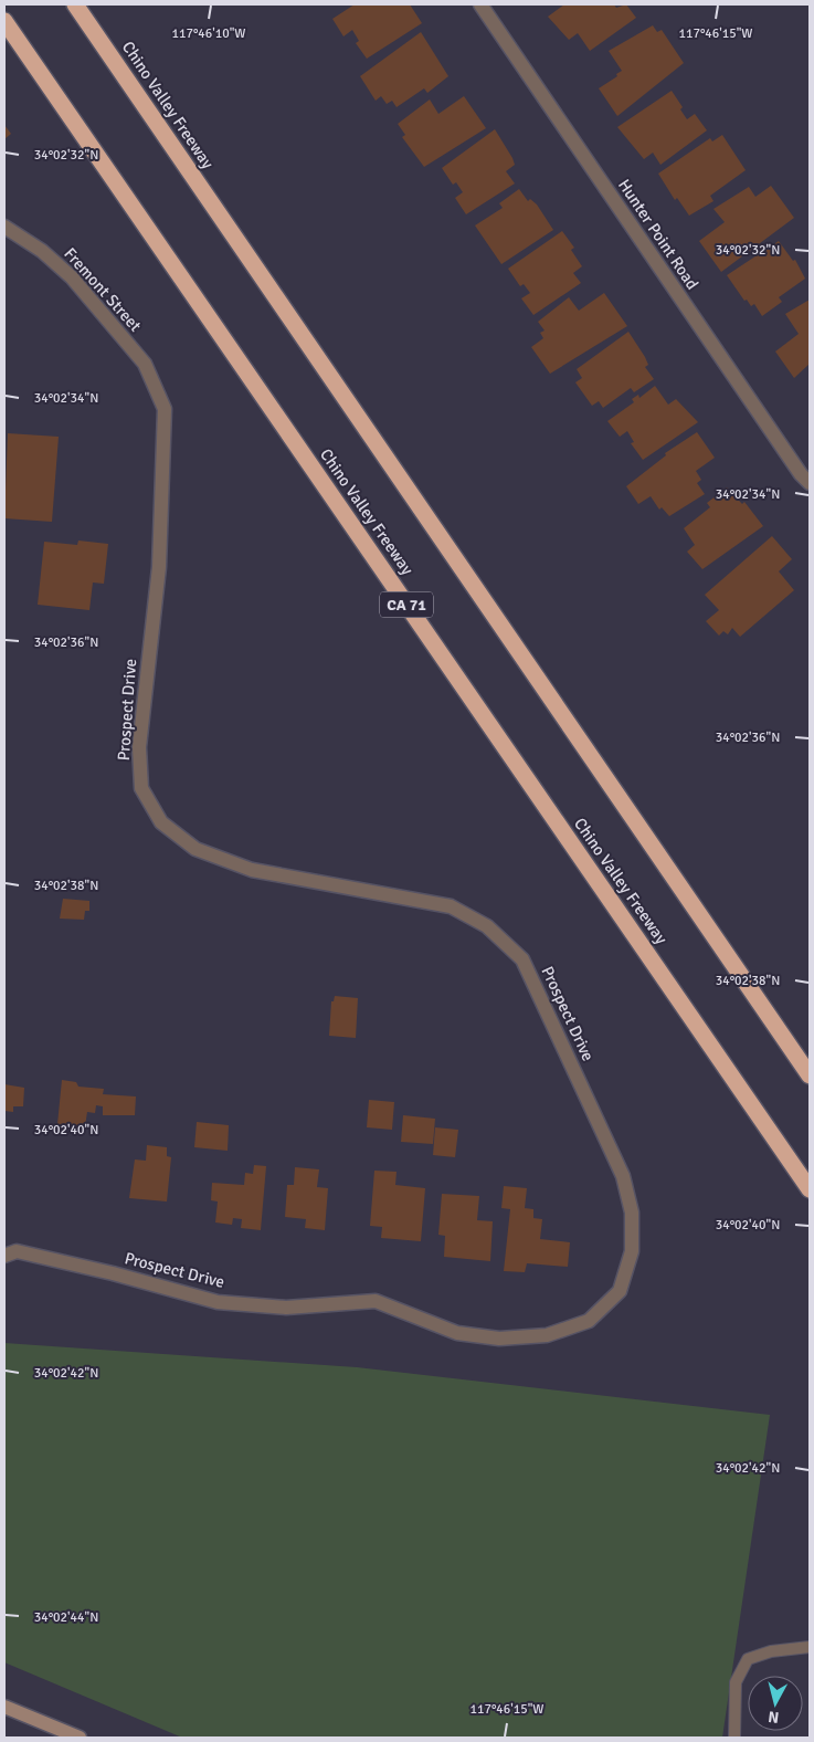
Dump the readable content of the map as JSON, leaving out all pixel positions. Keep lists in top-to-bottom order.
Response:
{
  "streets": {
    "highway": ["Chino Valley Freeway", "CA 71"],
    "street": ["Hunter Point Road", "Fremont Street", "Prospect Drive"]
  },
  "crossings": [
    ["Fremont Street", "Prospect Drive"]
  ],
  "north": "bottom",
  "coordinates": [
    "117°46'10\"W",
    "117°46'15\"W",
    "34°02'32\"N",
    "34°02'34\"N",
    "34°02'36\"N",
    "34°02'38\"N",
    "34°02'40\"N",
    "34°02'42\"N",
    "34°02'44\"N"
  ]
}
